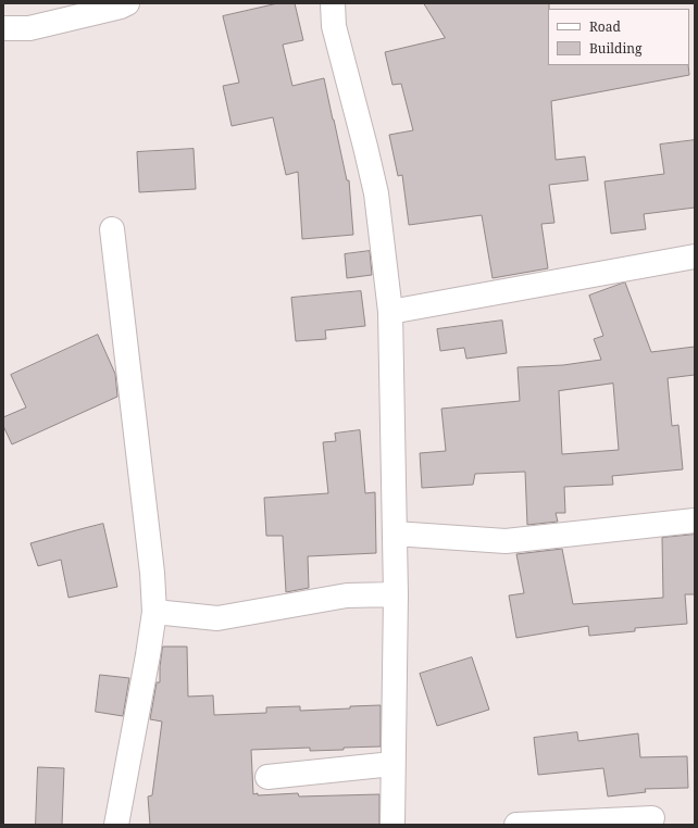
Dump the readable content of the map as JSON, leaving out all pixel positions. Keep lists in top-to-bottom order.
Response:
{
  "legend": ["Road", "Building"]
}
